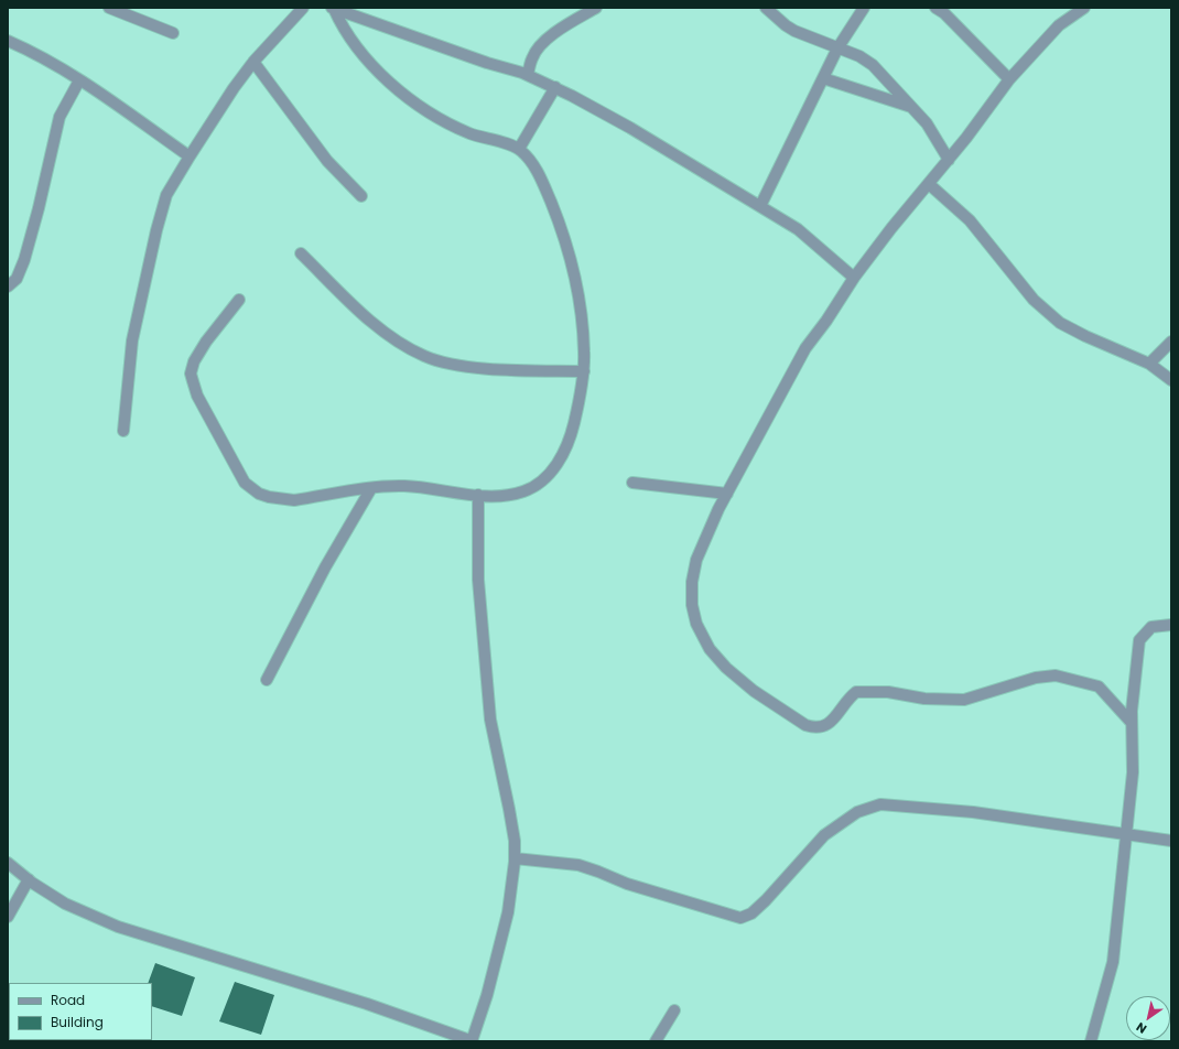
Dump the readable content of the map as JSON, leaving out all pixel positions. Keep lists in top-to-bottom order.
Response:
{
  "legend": ["Road", "Building"],
  "north": "bottom left"
}
